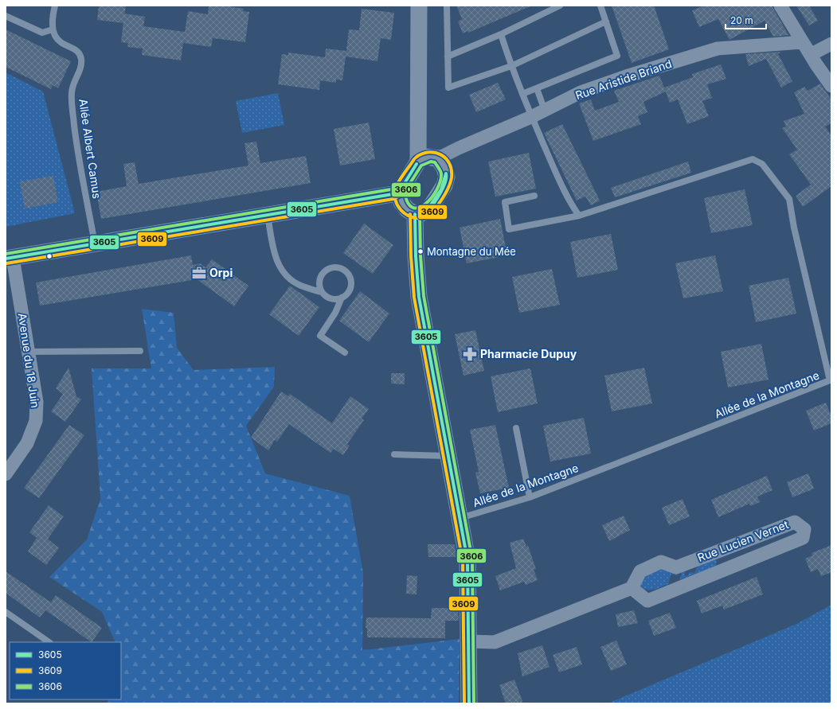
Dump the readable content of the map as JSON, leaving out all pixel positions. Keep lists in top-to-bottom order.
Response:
{
  "streets": {
    "street": ["Rue Aristide Briand", "Avenue du 18 Juin", "Rue Lucien Vernet"],
    "lane": ["Allée Albert Camus", "Allée de la Montagne"]
  },
  "places": {
    "other": ["Montagne du Mée"],
    "office": ["Orpi"],
    "pharmacy": ["Pharmacie Dupuy"]
  },
  "lines": ["transit line 3609", "transit line 3606", "transit line 3605"],
  "legend": ["3605", "3609", "3606"],
  "scale_bar": "20 m"
}
